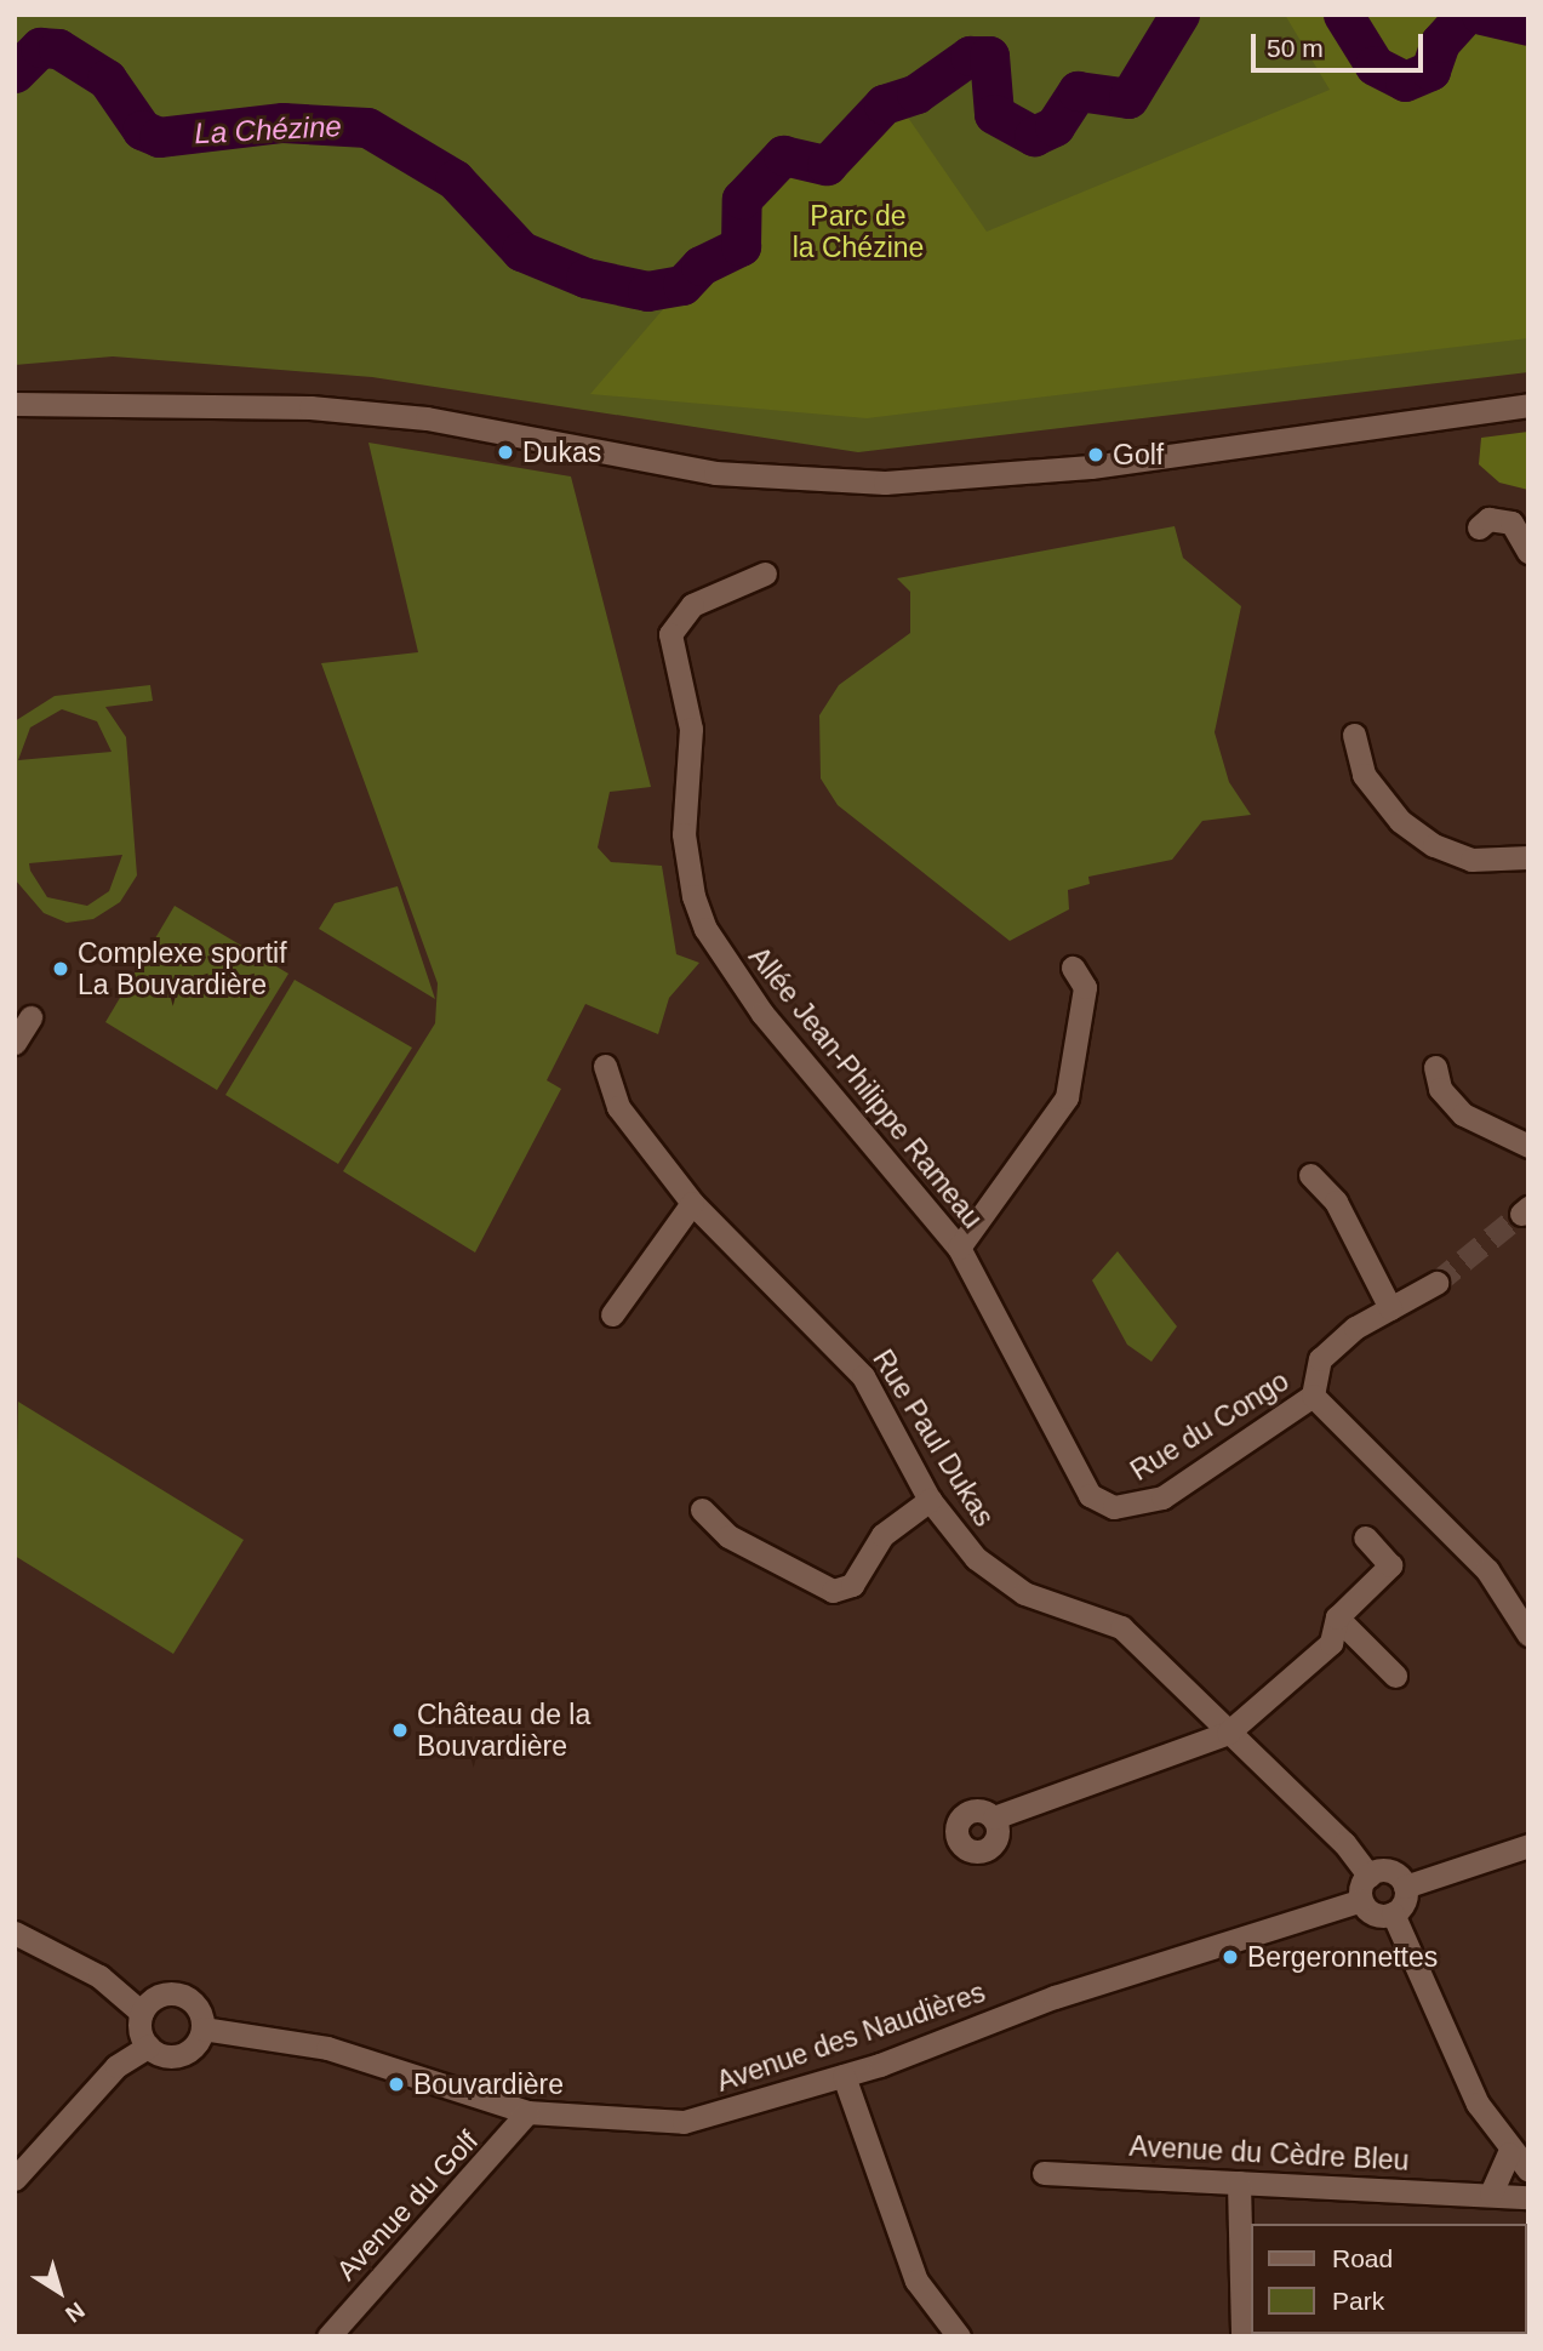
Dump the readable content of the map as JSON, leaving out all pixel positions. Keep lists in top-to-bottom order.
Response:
{
  "streets": {
    "street": [
      "Allée Jean-Philippe Rameau",
      "Rue du Congo",
      "Rue Paul Dukas",
      "Avenue des Naudières",
      "Avenue du Cèdre Bleu",
      "Avenue du Golf"
    ]
  },
  "crossings": [
    ["Allée Jean-Philippe Rameau", "Rue du Congo"],
    ["Rue Paul Dukas", "Avenue des Naudières"],
    ["Avenue des Naudières", "Avenue du Golf"]
  ],
  "water": ["La Chézine"],
  "parks": ["Parc de la Chézine"],
  "places": [
    "Dukas",
    "Golf",
    "Complexe sportif La Bouvardière",
    "Château de la Bouvardière",
    "Bergeronnettes",
    "Bouvardière"
  ],
  "legend": ["Road", "Park"],
  "scale_bar": "50 m",
  "north": "bottom right"
}
